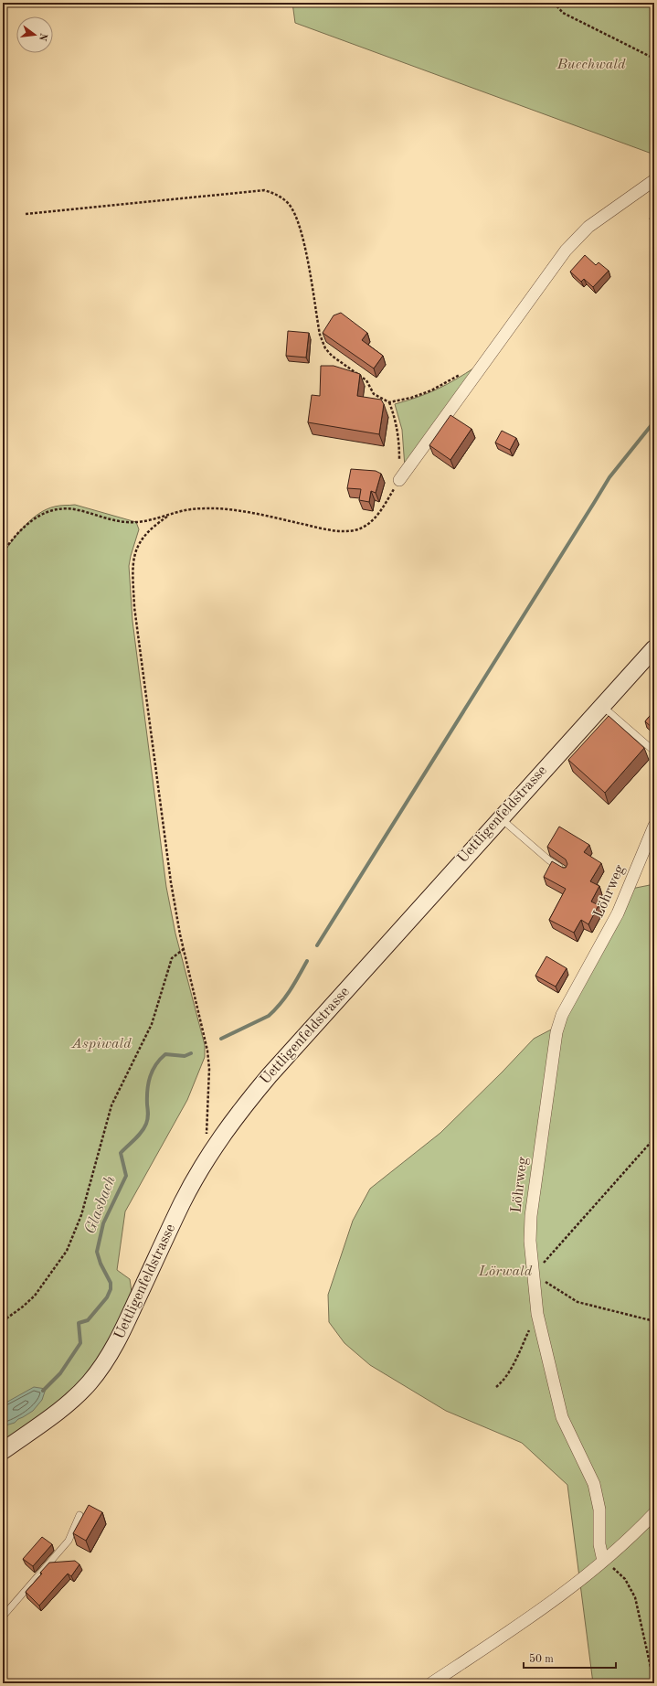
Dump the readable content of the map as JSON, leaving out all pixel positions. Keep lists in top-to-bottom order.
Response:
{
  "streets": {
    "main road": ["Uettligenfeldstrasse"],
    "street": ["Löhrweg"]
  },
  "water": ["Glasbach"],
  "parks": ["Buechwald", "Aspiwald", "Lörwald"],
  "scale_bar": "50 m",
  "north": "right"
}
